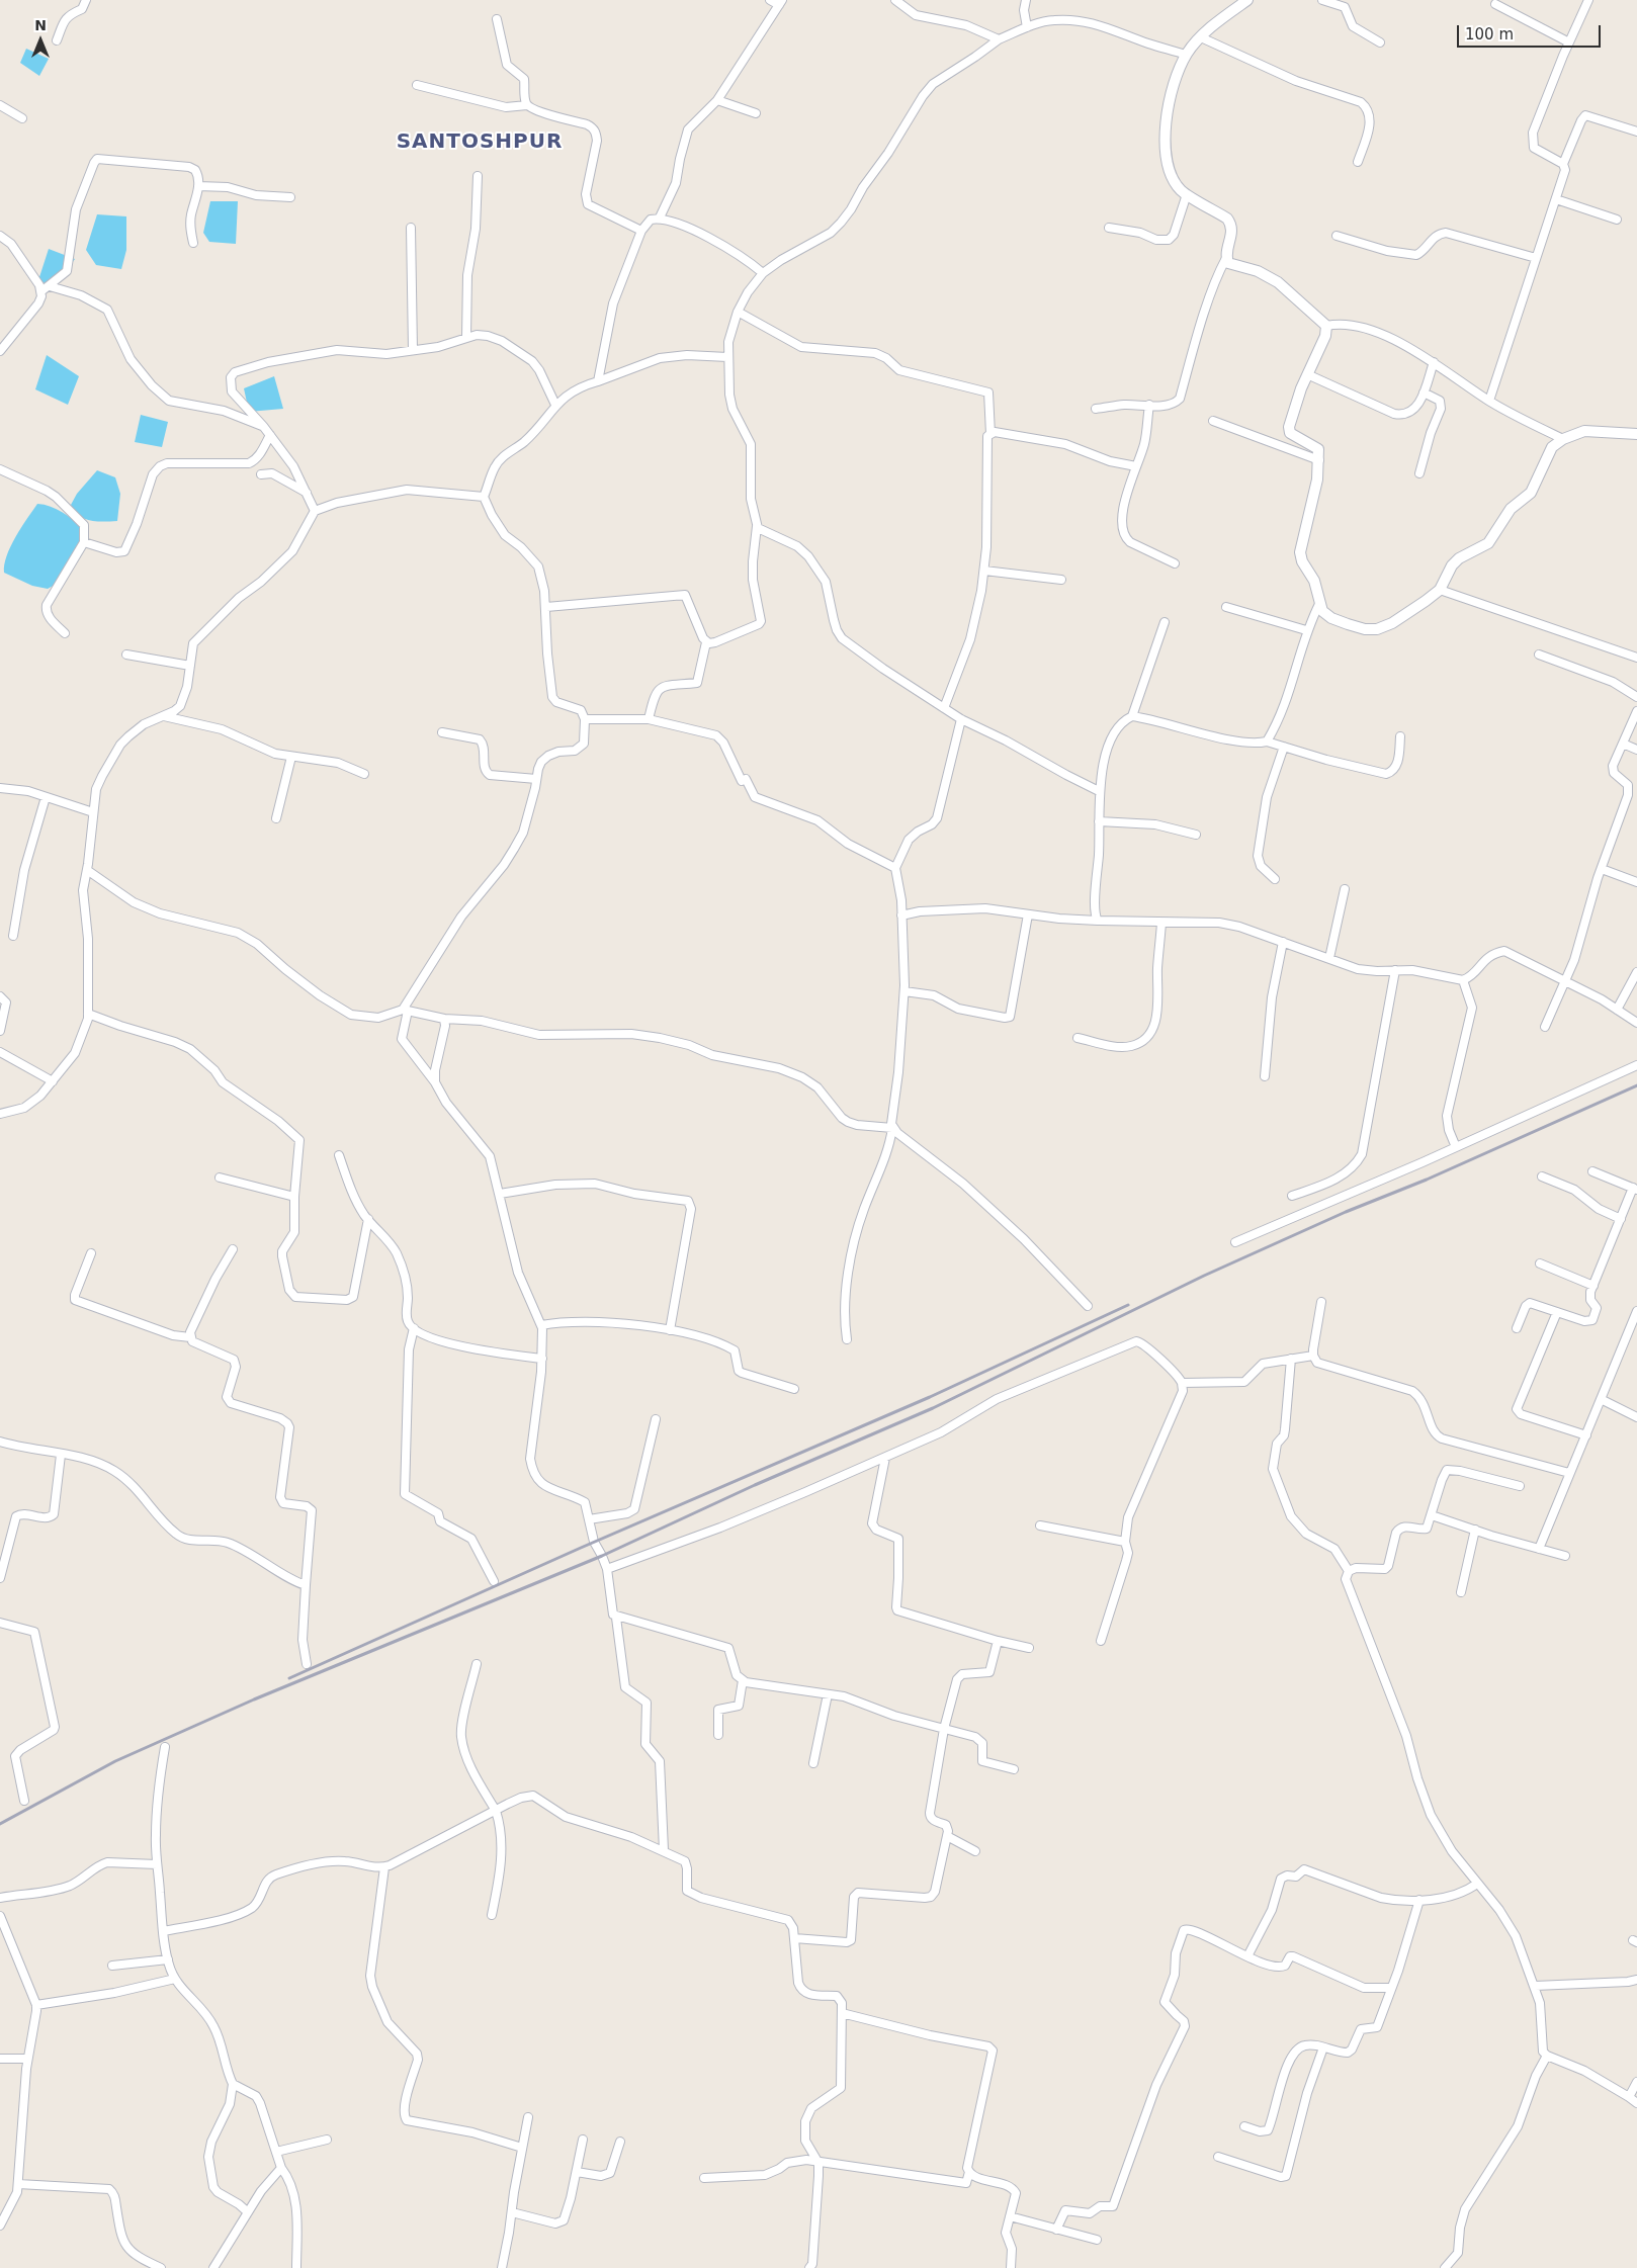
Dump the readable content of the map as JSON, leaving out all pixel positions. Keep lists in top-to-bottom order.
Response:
{
  "districts": ["SANTOSHPUR"],
  "scale_bar": "100 m",
  "north": "top"
}
